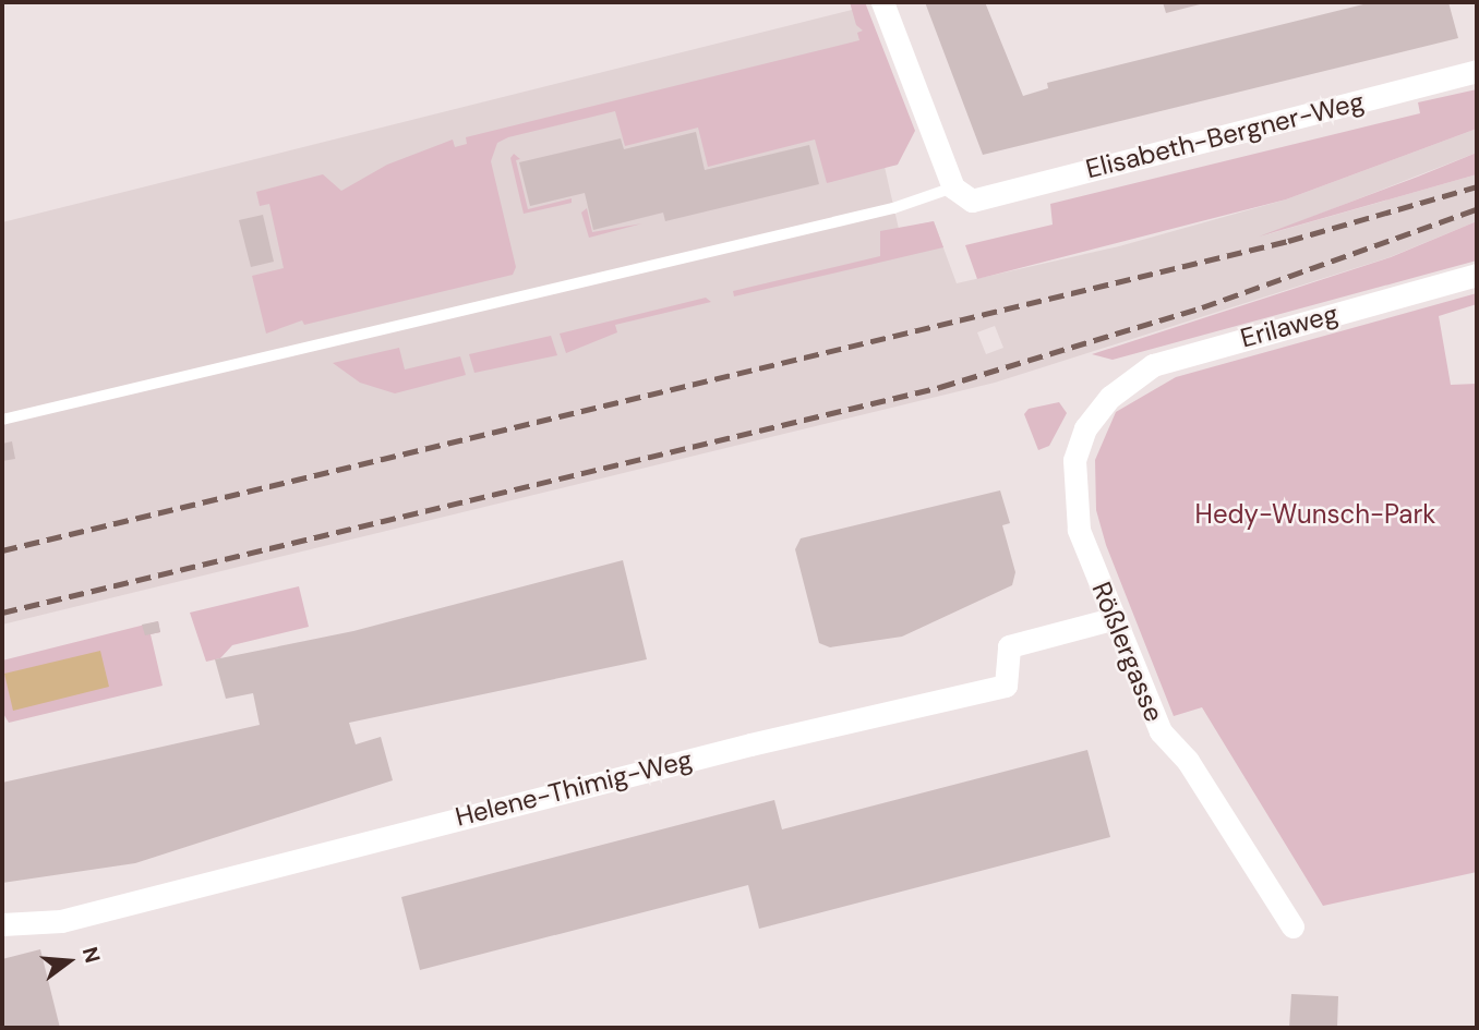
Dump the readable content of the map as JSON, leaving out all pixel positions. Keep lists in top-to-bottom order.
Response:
{
  "streets": {
    "street": [
      "Elisabeth-Bergner-Weg",
      "Erilaweg",
      "Rößlergasse",
      "Helene-Thimig-Weg"
    ]
  },
  "crossings": [
    ["Erilaweg", "Rößlergasse"],
    ["Rößlergasse", "Helene-Thimig-Weg"]
  ],
  "parks": ["Hedy-Wunsch-Park"],
  "north": "right"
}
